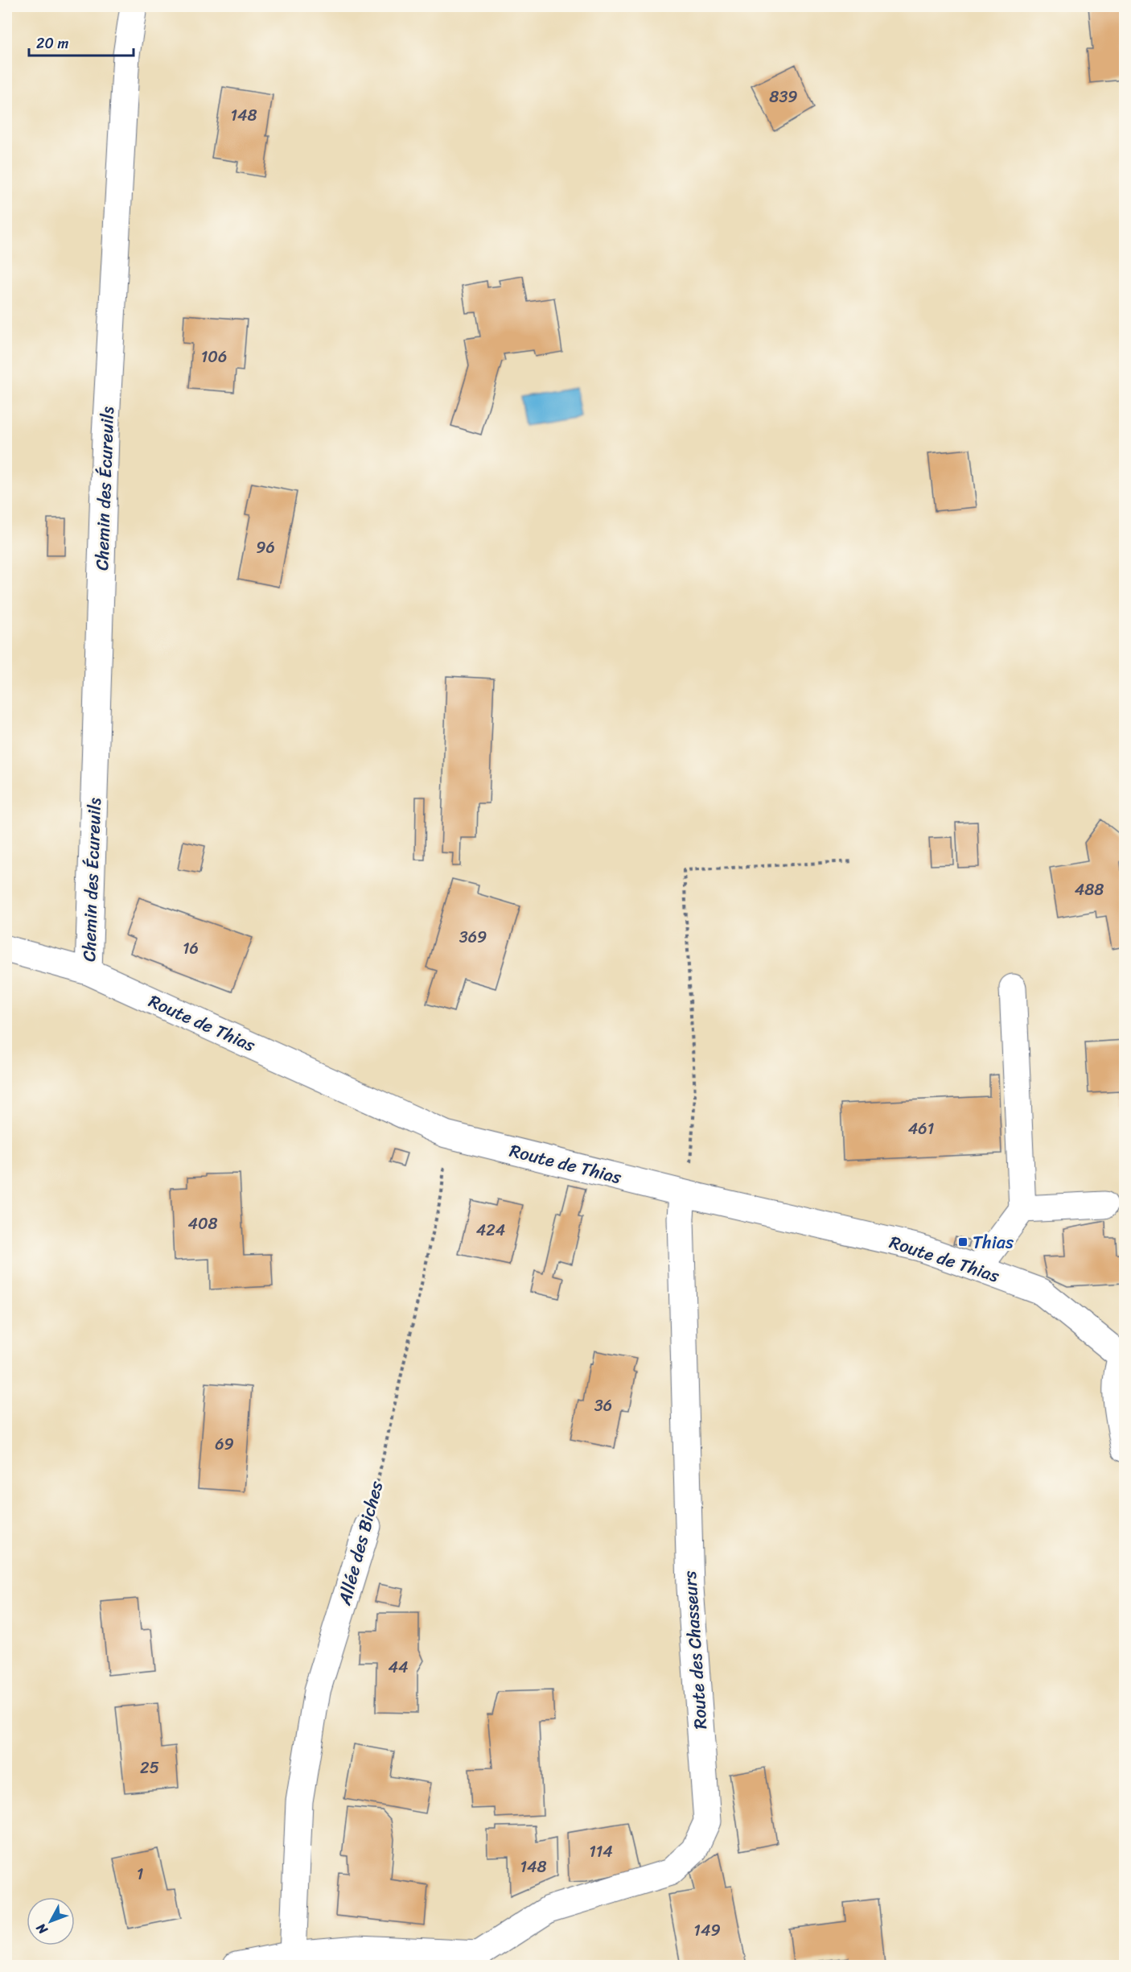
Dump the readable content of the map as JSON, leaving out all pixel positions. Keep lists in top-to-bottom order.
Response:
{
  "streets": {
    "street": [
      "Chemin des Écureuils",
      "Route de Thias",
      "Allée des Biches",
      "Route des Chasseurs"
    ]
  },
  "crossings": [
    ["Chemin des Écureuils", "Route de Thias"],
    ["Route de Thias", "Allée des Biches"],
    ["Route de Thias", "Route des Chasseurs"]
  ],
  "places": {
    "transit": ["Thias"]
  },
  "house_numbers": [
    "839",
    "148",
    "106",
    "96",
    "488",
    "369",
    "16",
    "461",
    "408",
    "424",
    "36",
    "69",
    "44",
    "25",
    "114",
    "148",
    "1",
    "149"
  ],
  "scale_bar": "20 m",
  "north": "bottom left"
}
